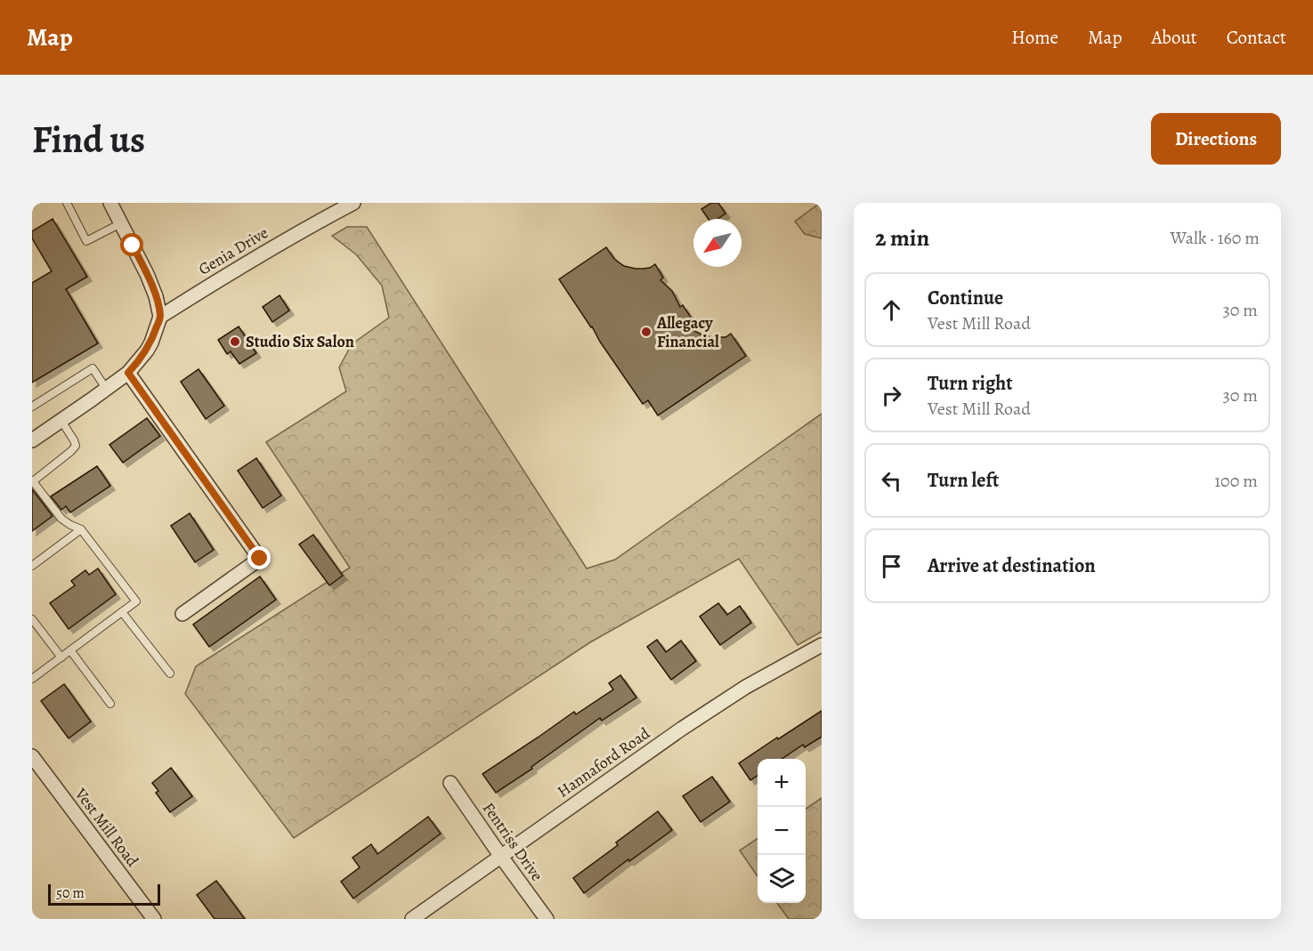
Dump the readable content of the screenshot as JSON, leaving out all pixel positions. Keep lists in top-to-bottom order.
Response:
{
  "streets": {
    "street": [
      "Genia Drive",
      "Hannaford Road",
      "Vest Mill Road",
      "Fentriss Drive"
    ]
  },
  "crossings": [
    ["Hannaford Road", "Fentriss Drive"]
  ],
  "places": ["Allegacy Financial", "Studio Six Salon"],
  "scale_bar": "50 m",
  "north": "bottom left",
  "page": {
    "header": "Map",
    "nav": [
      "Home",
      "Map",
      "About",
      "Contact"
    ],
    "buttons": "Directions",
    "title": "Find us",
    "heading": ["2 min", "Walk · 160 m"],
    "list": [
      ["Continue", "Vest Mill Road", "30 m"],
      ["Turn right", "Vest Mill Road", "30 m"],
      ["Turn left", "100 m"],
      "Arrive at destination"
    ],
    "map_buttons": ["+", "−"],
    "scale": "50 m"
  }
}
